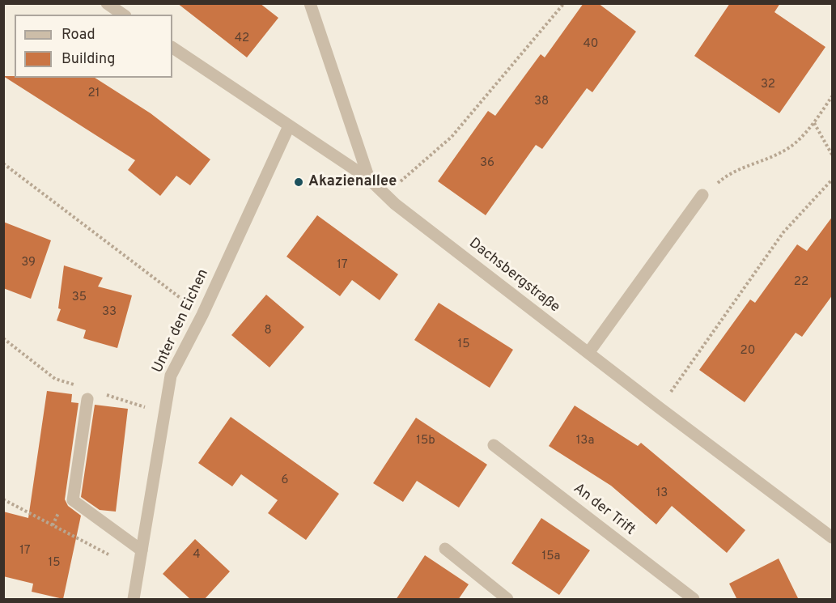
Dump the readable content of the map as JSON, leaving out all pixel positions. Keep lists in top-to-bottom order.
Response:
{
  "streets": {
    "street": ["Dachsbergstraße", "Unter den Eichen", "An der Trift"]
  },
  "crossings": [
    ["Dachsbergstraße", "Unter den Eichen"]
  ],
  "places": ["Akazienallee"],
  "house_numbers": [
    "42",
    "40",
    "32",
    "21",
    "38",
    "36",
    "39",
    "17",
    "22",
    "35",
    "33",
    "8",
    "15",
    "20",
    "15b",
    "13a",
    "6",
    "13",
    "17",
    "4",
    "15a",
    "15"
  ],
  "legend": ["Road", "Building"]
}
